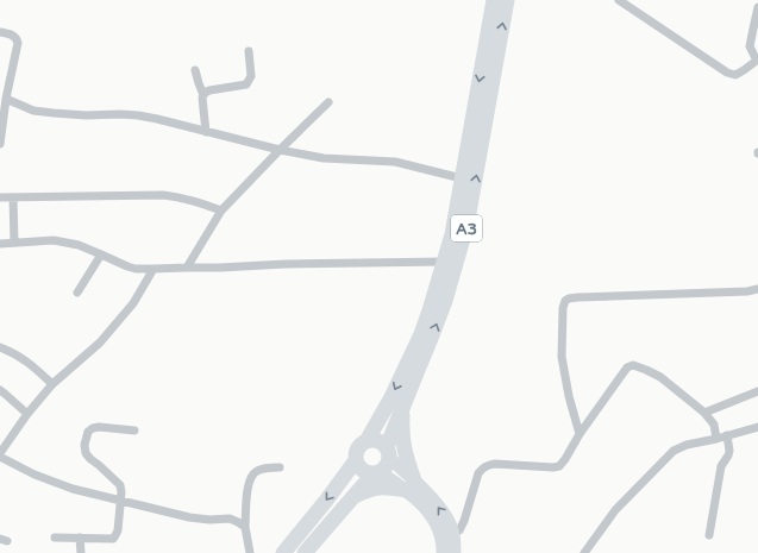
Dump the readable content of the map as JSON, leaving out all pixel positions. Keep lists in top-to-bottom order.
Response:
{
  "streets": {
    "highway": ["A3"]
  }
}
